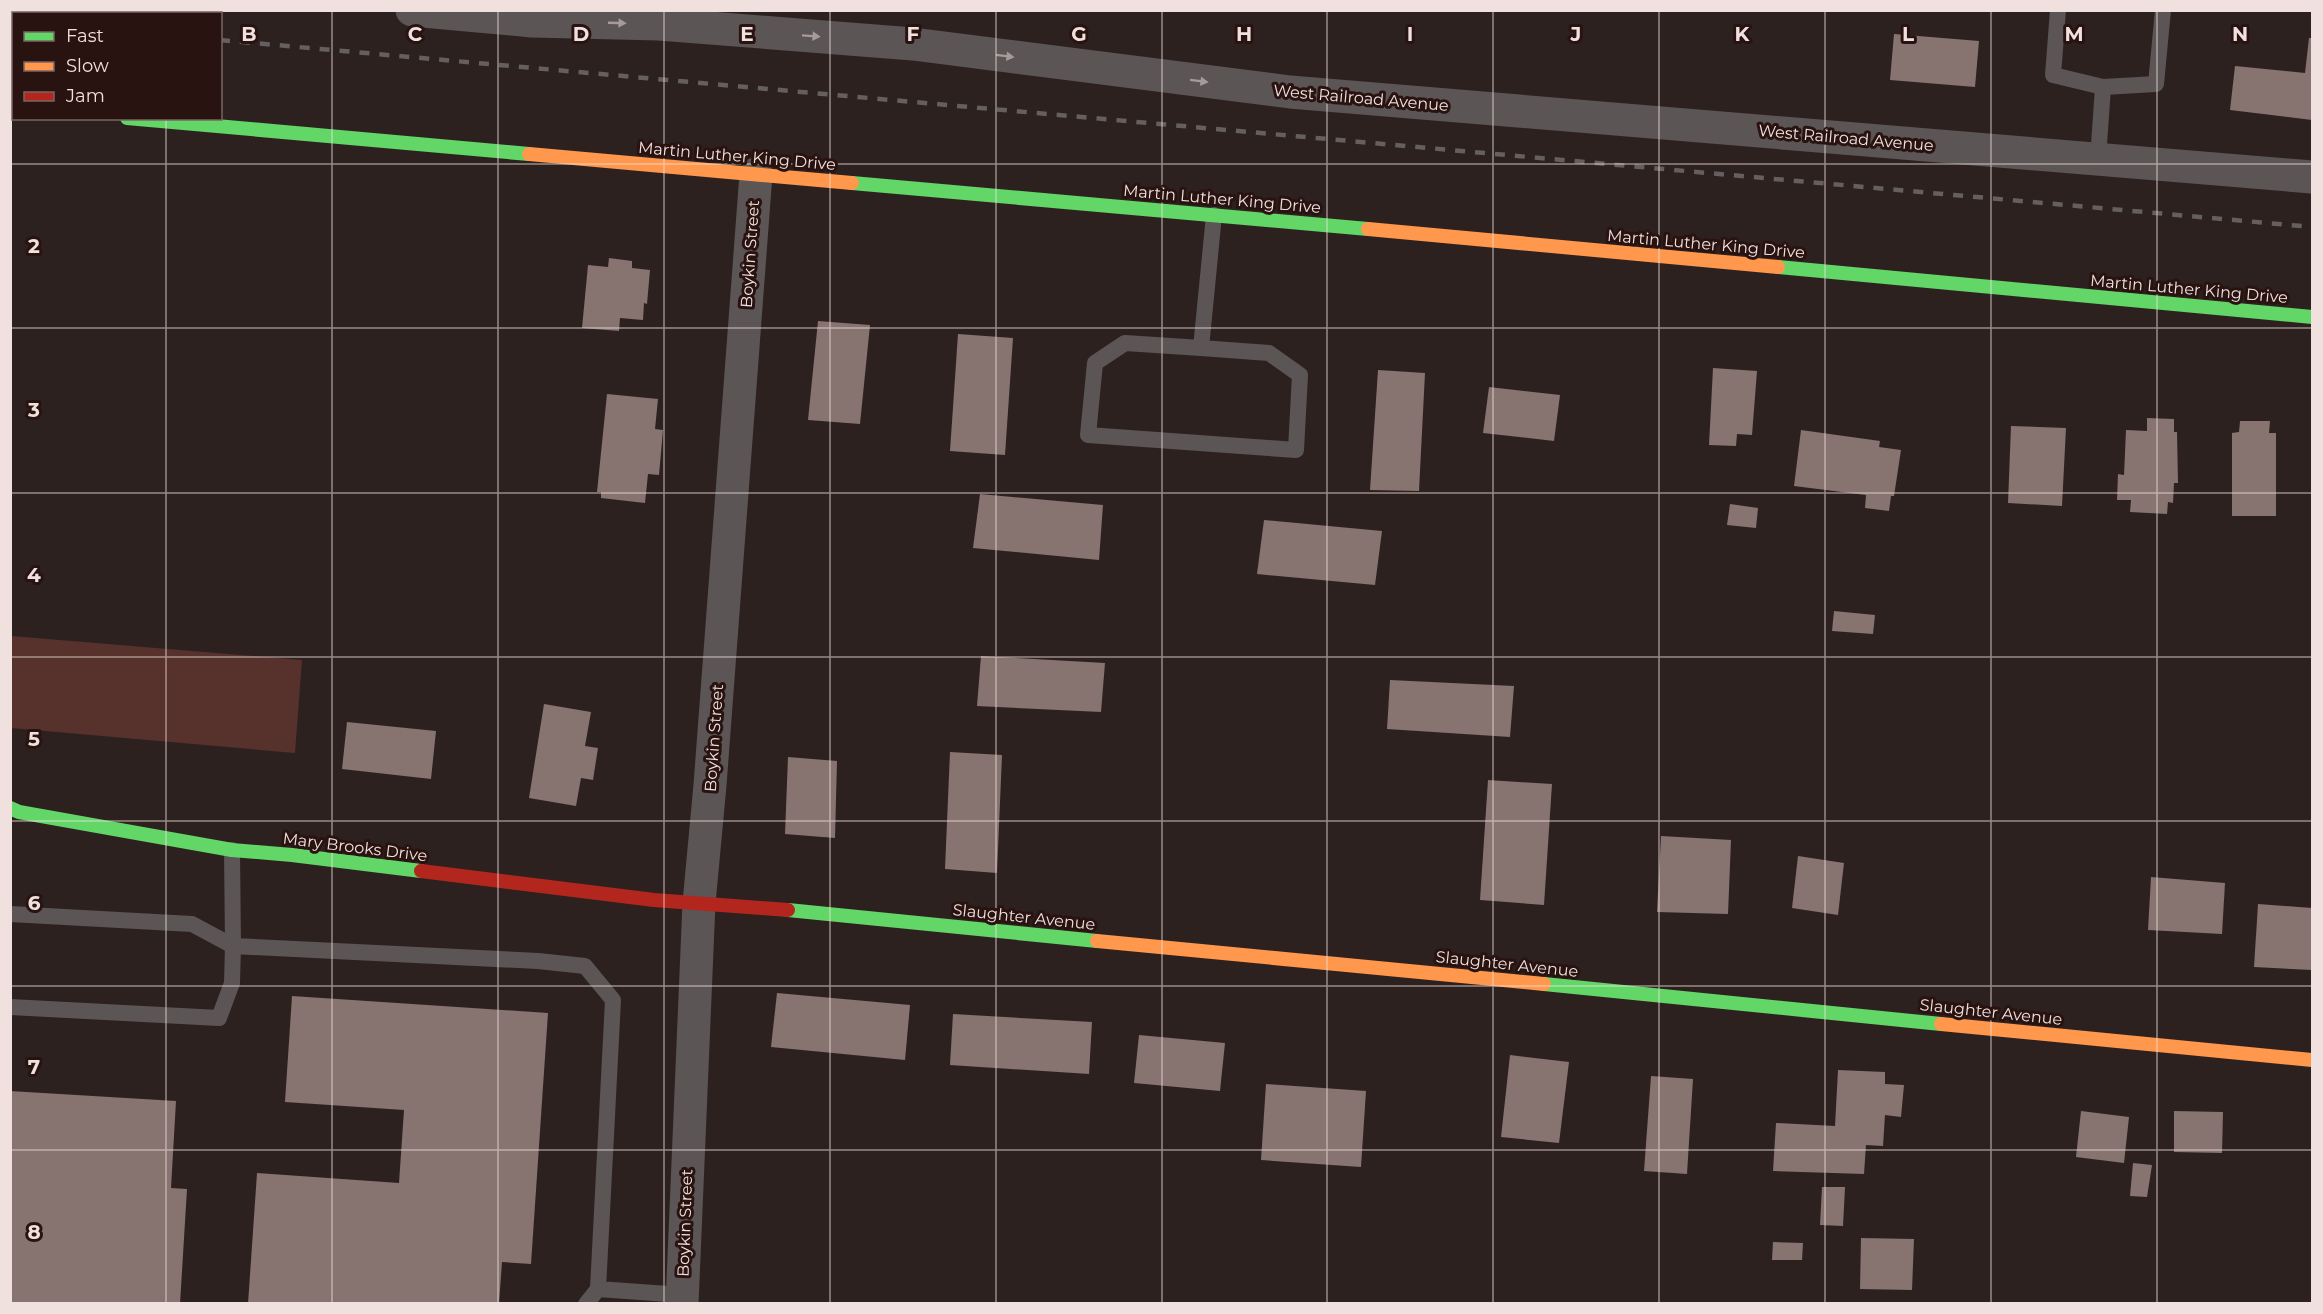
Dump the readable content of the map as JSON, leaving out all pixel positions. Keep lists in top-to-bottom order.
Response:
{
  "streets": {
    "street": [
      "West Railroad Avenue",
      "Martin Luther King Drive",
      "Boykin Street",
      "Mary Brooks Drive",
      "Slaughter Avenue"
    ]
  },
  "crossings": [
    ["Martin Luther King Drive", "Boykin Street"],
    ["Boykin Street", "Mary Brooks Drive"],
    ["Boykin Street", "Slaughter Avenue"],
    ["Mary Brooks Drive", "Slaughter Avenue"]
  ],
  "one_way": ["West Railroad Avenue"],
  "legend": ["Fast", "Slow", "Jam"],
  "grid": {
    "columns": [
      "B",
      "C",
      "D",
      "E",
      "F",
      "G",
      "H",
      "I",
      "J",
      "K",
      "L",
      "M",
      "N"
    ],
    "rows": [
      "2",
      "3",
      "4",
      "5",
      "6",
      "7",
      "8"
    ]
  }
}
